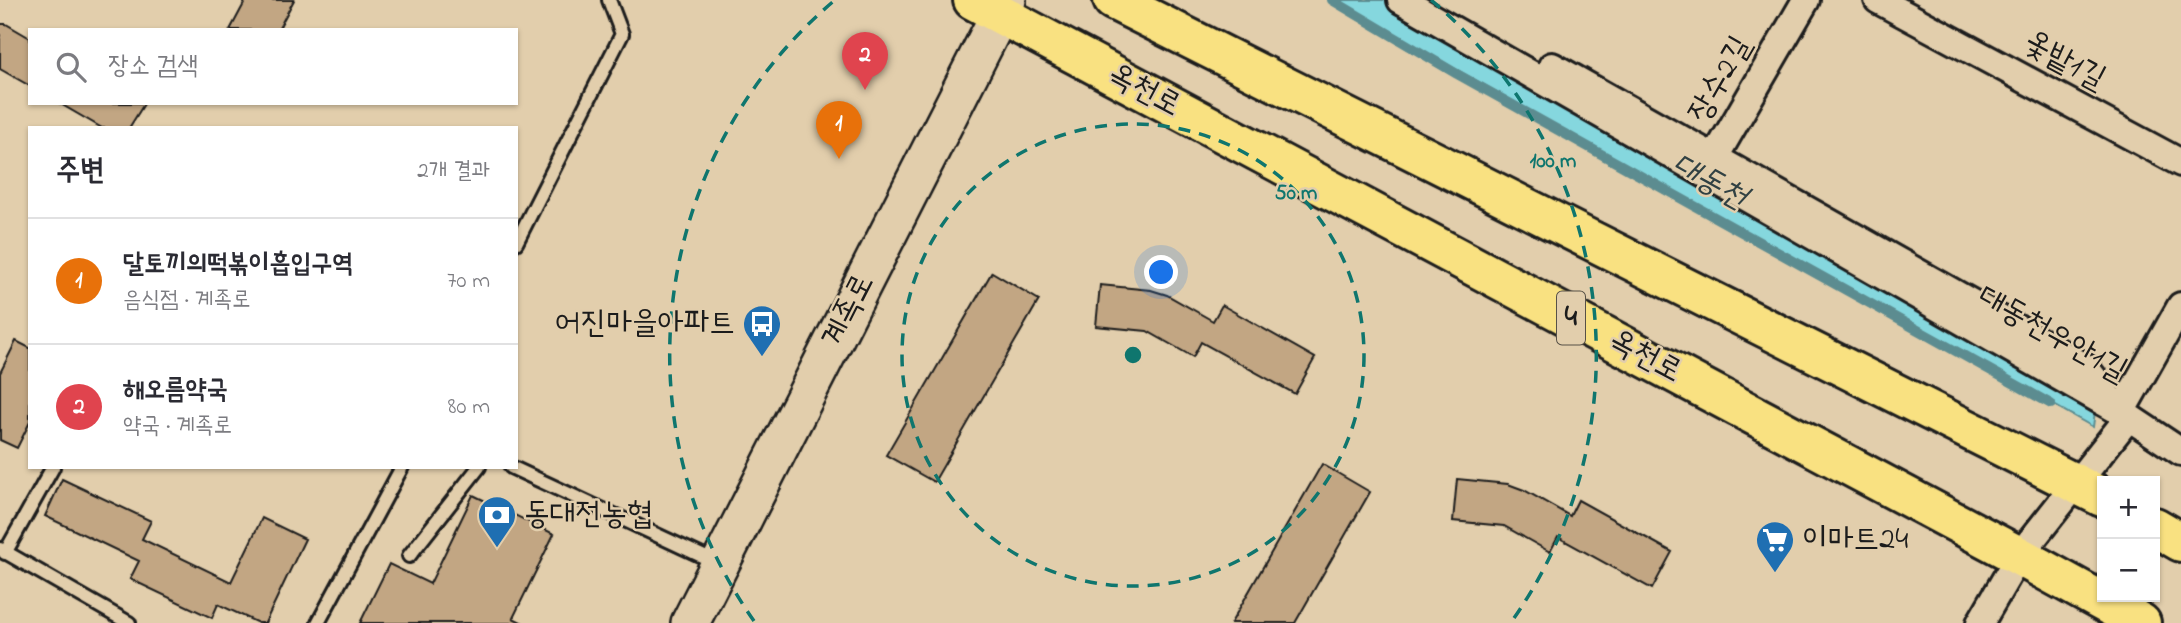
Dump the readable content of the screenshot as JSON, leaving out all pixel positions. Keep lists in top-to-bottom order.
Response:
{
  "streets": {
    "main road": ["옥천로", "계족로", "4"],
    "street": ["옻밭1길", "장수2길", "대동천우안1길"]
  },
  "crossings": [
    ["장수2길", "대동천우안1길"],
    ["옥천로", "계족로"]
  ],
  "water": ["대동천"],
  "places": {
    "bus stop": ["어진마을아파트"],
    "bank": ["동대전농협"],
    "supermarket": ["이마트24"]
  },
  "page": {
    "search": "장소 검색",
    "pins": ["2", "1"],
    "heading": ["주변", "2개 결과"],
    "list": [
      {
        "mark": "1",
        "name": "달토끼의떡볶이흡입구역",
        "note": "음식점 · 계족로",
        "value": "70 m"
      },
      {
        "mark": "2",
        "name": "해오름약국",
        "note": "약국 · 계족로",
        "value": "80 m"
      }
    ],
    "map_buttons": ["+", "−"]
  },
  "rings": ["100 m", "50 m"]
}
